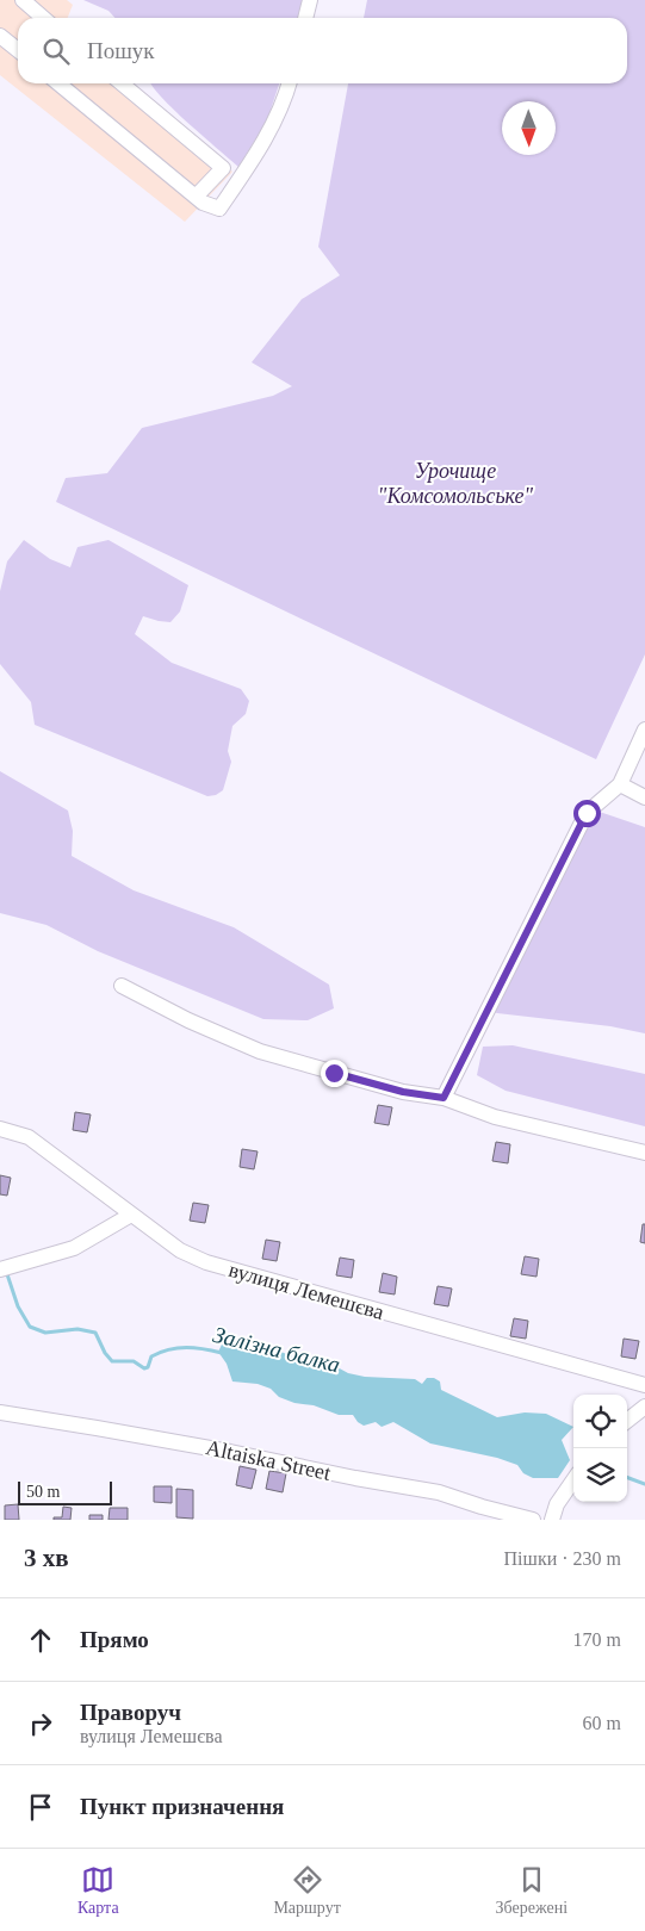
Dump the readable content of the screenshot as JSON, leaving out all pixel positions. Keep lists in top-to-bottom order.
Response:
{
  "streets": {
    "street": ["вулиця Лемешєва", "Altaiska Street"]
  },
  "water": ["Залізна балка"],
  "parks": ["Урочище \"Комсомольське\""],
  "scale_bar": "50 m",
  "north": "bottom",
  "page": {
    "search": "Пошук",
    "scale": "50 m",
    "heading": ["3 хв", "Пішки · 230 m"],
    "list": [
      ["Прямо", "170 m"],
      ["Праворуч", "вулиця Лемешєва", "60 m"],
      "Пункт призначення"
    ],
    "nav": ["Карта", "Маршрут", "Збережені"]
  }
}
